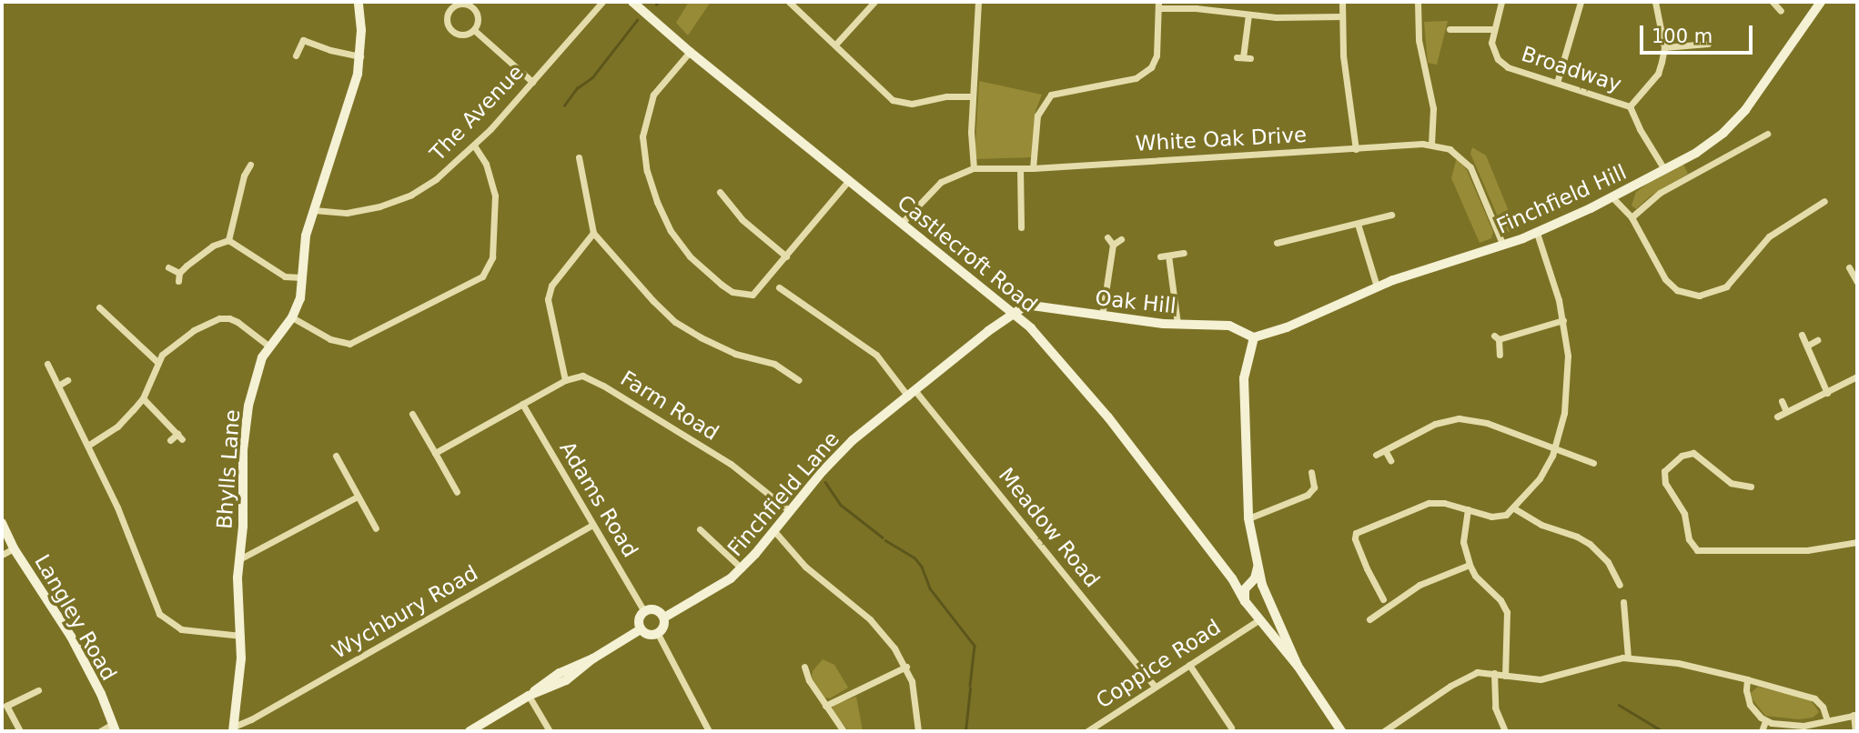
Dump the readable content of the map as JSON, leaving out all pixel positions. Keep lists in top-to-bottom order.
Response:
{
  "streets": {
    "street": [
      "Broadway",
      "The Avenue",
      "White Oak Drive",
      "Finchfield Hill",
      "Castlecroft Road",
      "Oak Hill",
      "Farm Road",
      "Bhylls Lane",
      "Finchfield Lane",
      "Adams Road",
      "Meadow Road",
      "Wychbury Road",
      "Langley Road",
      "Coppice Road"
    ]
  },
  "crossings": [
    ["Broadway", "Finchfield Hill"],
    ["The Avenue", "Bhylls Lane"],
    ["White Oak Drive", "Finchfield Hill"],
    ["White Oak Drive", "Castlecroft Road"],
    ["Finchfield Hill", "Oak Hill"],
    ["Castlecroft Road", "Oak Hill"],
    ["Castlecroft Road", "Finchfield Lane"],
    ["Castlecroft Road", "Coppice Road"],
    ["Oak Hill", "Finchfield Lane"],
    ["Farm Road", "Finchfield Lane"],
    ["Bhylls Lane", "Wychbury Road"],
    ["Finchfield Lane", "Adams Road"],
    ["Finchfield Lane", "Meadow Road"],
    ["Adams Road", "Wychbury Road"],
    ["Meadow Road", "Coppice Road"]
  ],
  "scale_bar": "100 m"
}
